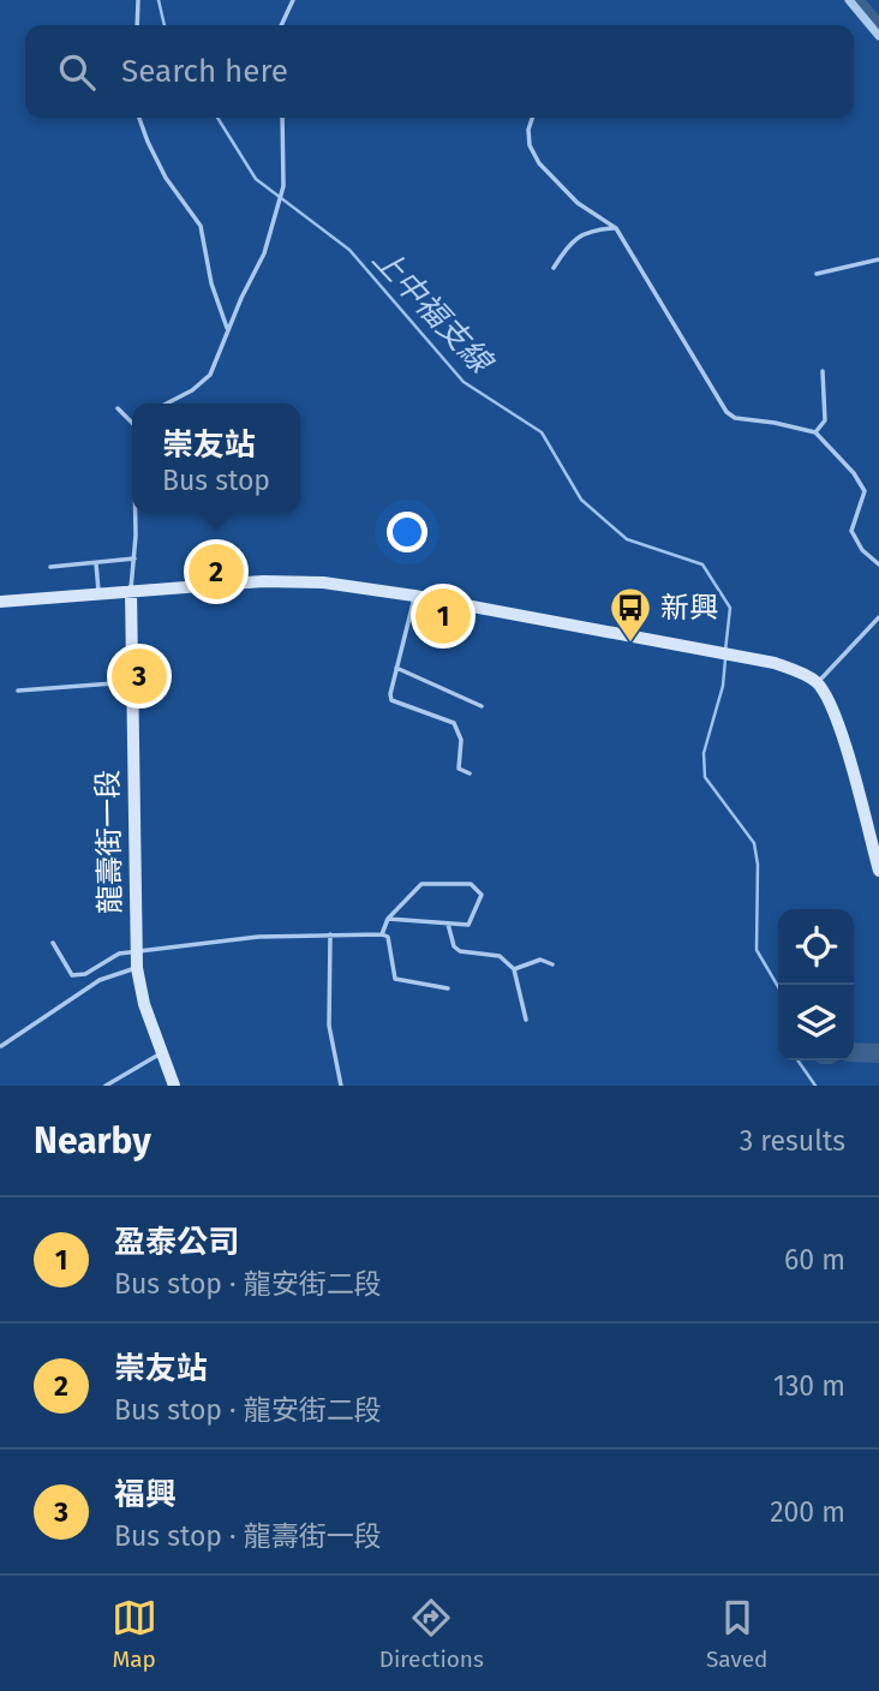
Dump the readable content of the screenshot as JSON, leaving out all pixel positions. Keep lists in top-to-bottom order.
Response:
{
  "streets": {
    "street": ["龍壽街一段"]
  },
  "water": ["上中福支線"],
  "places": {
    "bus stop": ["新興"]
  },
  "page": {
    "search": "Search here",
    "popup": ["崇友站", "Bus stop"],
    "pins": ["2", "1", "3"],
    "heading": ["Nearby", "3 results"],
    "list": [
      {
        "mark": "1",
        "name": "盈泰公司",
        "note": "Bus stop · 龍安街二段",
        "value": "60 m"
      },
      {
        "mark": "2",
        "name": "崇友站",
        "note": "Bus stop · 龍安街二段",
        "value": "130 m"
      },
      {
        "mark": "3",
        "name": "福興",
        "note": "Bus stop · 龍壽街一段",
        "value": "200 m"
      }
    ],
    "nav": ["Map", "Directions", "Saved"]
  }
}
